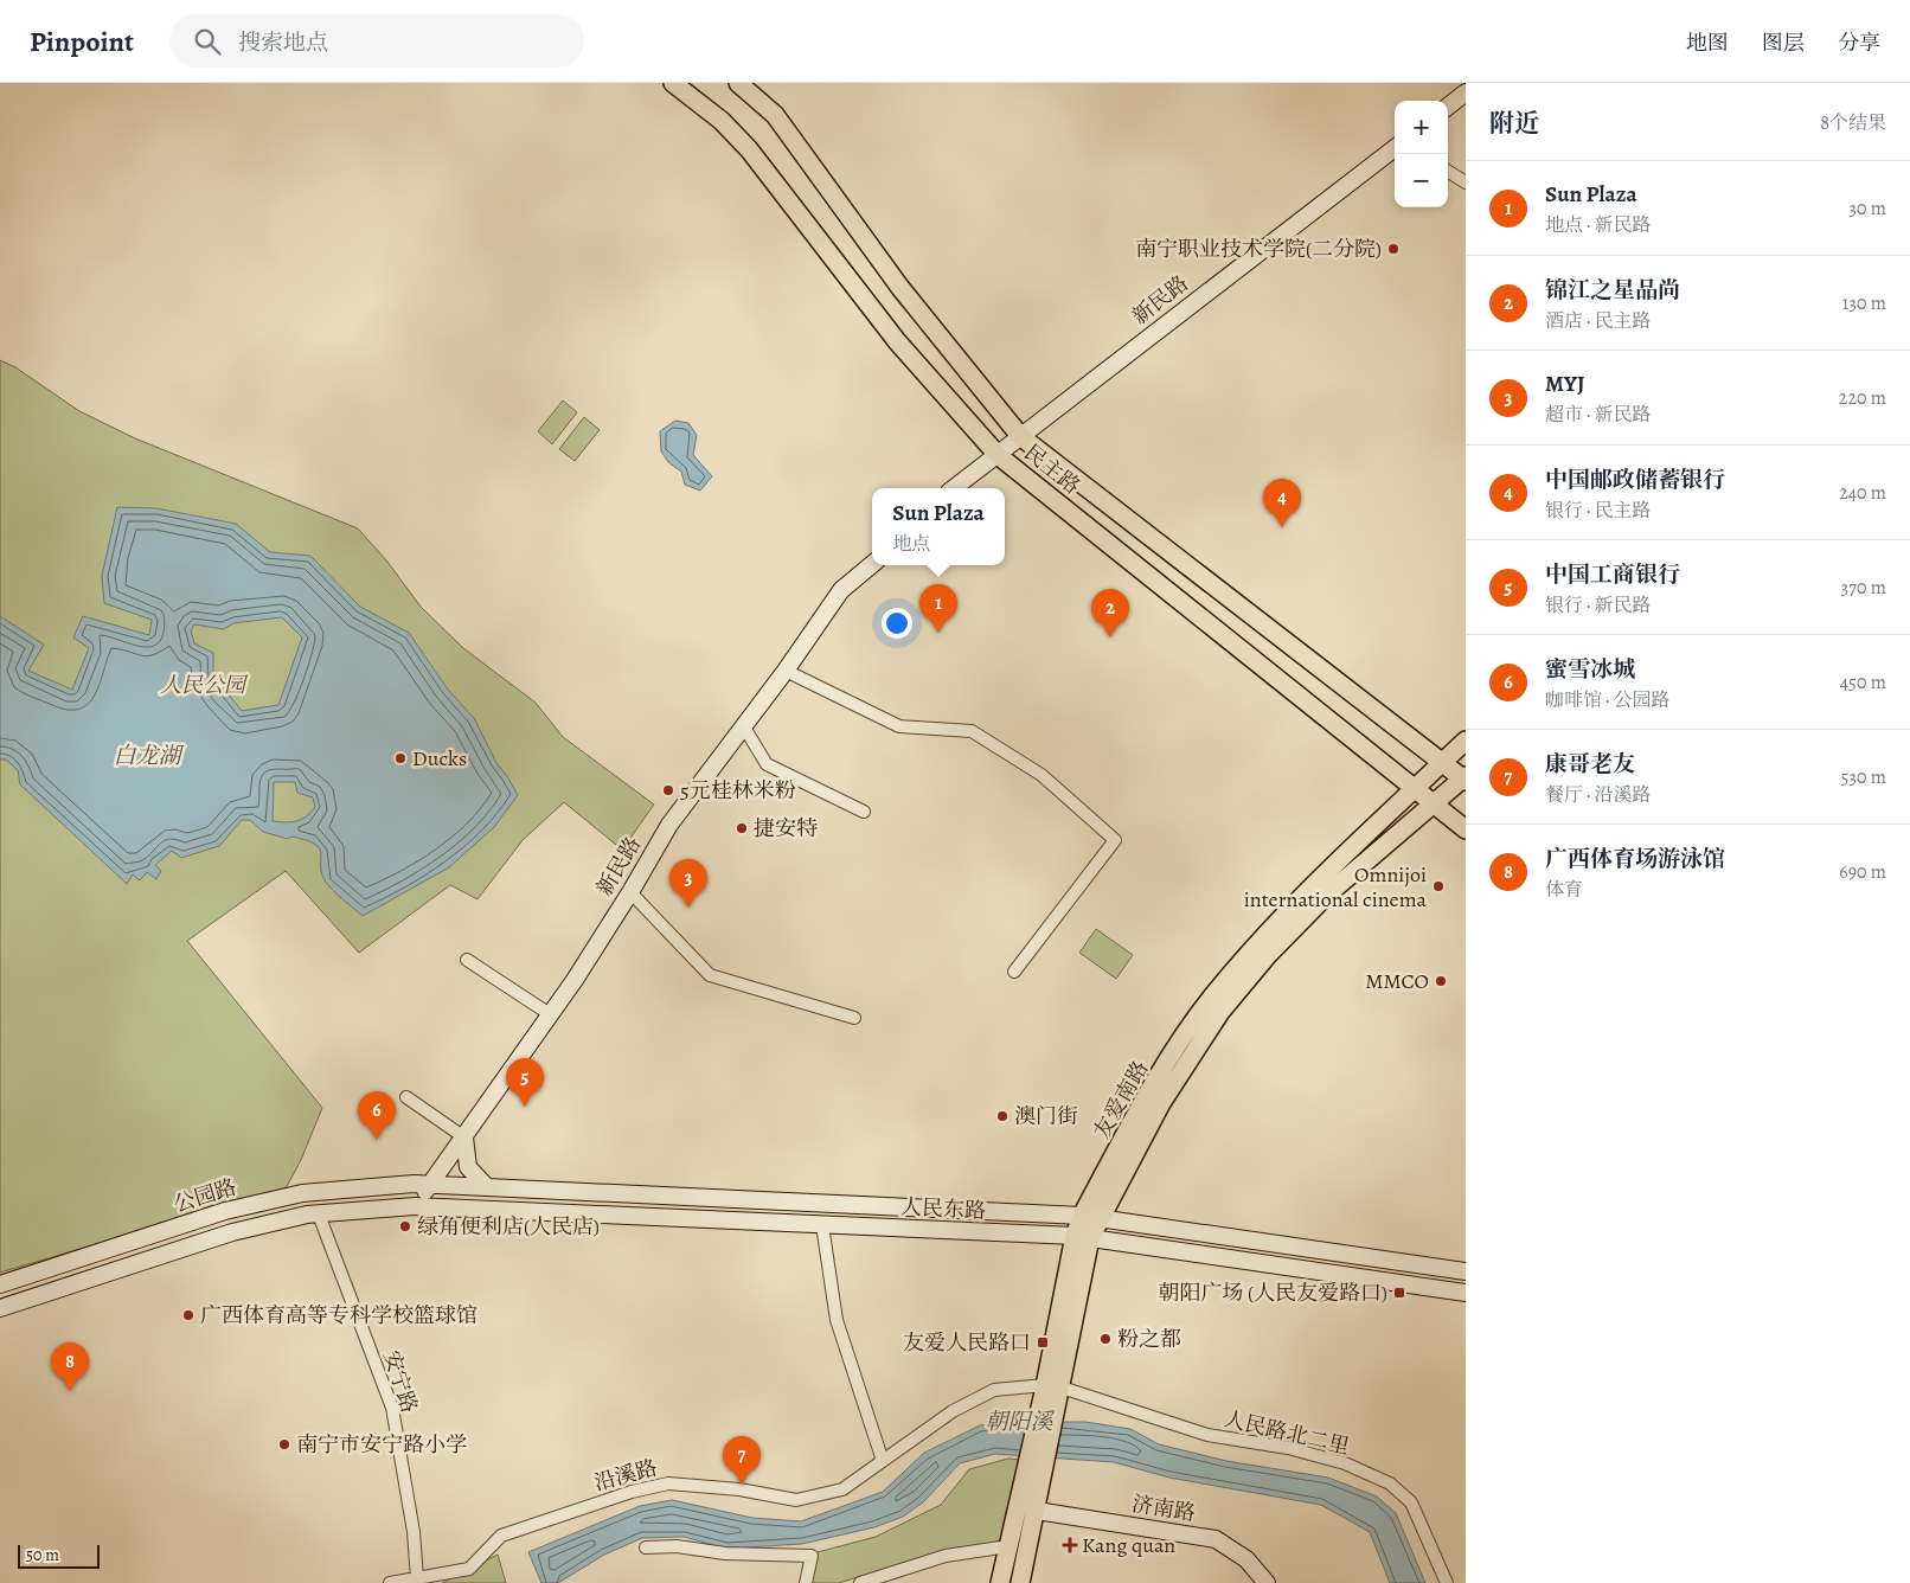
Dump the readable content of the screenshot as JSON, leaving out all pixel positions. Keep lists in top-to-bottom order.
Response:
{
  "streets": {
    "main road": [
      "新民路",
      "民主路",
      "友爱南路",
      "公园路",
      "人民东路",
      "济南路"
    ],
    "street": ["安宁路", "人民路北二里", "沿溪路"]
  },
  "crossings": [
    ["新民路", "民主路"],
    ["新民路", "公园路"],
    ["新民路", "人民东路"],
    ["民主路", "友爱南路"],
    ["友爱南路", "人民东路"],
    ["友爱南路", "人民路北二里"],
    ["友爱南路", "沿溪路"],
    ["友爱南路", "济南路"],
    ["公园路", "人民东路"],
    ["公园路", "安宁路"],
    ["安宁路", "沿溪路"],
    ["人民路北二里", "沿溪路"]
  ],
  "water": ["白龙湖", "朝阳溪"],
  "parks": ["人民公园"],
  "places": {
    "other": [
      "南宁职业技术学院(二分院)",
      "Ducks",
      "5元桂林米粉",
      "捷安特",
      "Omnijoi international cinema",
      "MMCO",
      "澳门街",
      "绿角便利店(人民店)",
      "广西体育高等专科学校篮球馆",
      "粉之都",
      "南宁市安宁路小学"
    ],
    "transit": ["朝阳广场 (人民友爱路口)", "友爱人民路口"],
    "health": ["Kang quan"]
  },
  "scale_bar": "50 m",
  "page": {
    "header": "Pinpoint",
    "search": "搜索地点",
    "nav": ["地图", "图层", "分享"],
    "heading": ["附近", "8个结果"],
    "map_buttons": ["+", "−"],
    "list": [
      {
        "mark": "1",
        "name": "Sun Plaza",
        "note": "地点 · 新民路",
        "value": "30 m"
      },
      {
        "mark": "2",
        "name": "锦江之星品尚",
        "note": "酒店 · 民主路",
        "value": "130 m"
      },
      {
        "mark": "3",
        "name": "MYJ",
        "note": "超市 · 新民路",
        "value": "220 m"
      },
      {
        "mark": "4",
        "name": "中国邮政储蓄银行",
        "note": "银行 · 民主路",
        "value": "240 m"
      },
      {
        "mark": "5",
        "name": "中国工商银行",
        "note": "银行 · 新民路",
        "value": "370 m"
      },
      {
        "mark": "6",
        "name": "蜜雪冰城",
        "note": "咖啡馆 · 公园路",
        "value": "450 m"
      },
      {
        "mark": "7",
        "name": "康哥老友",
        "note": "餐厅 · 沿溪路",
        "value": "530 m"
      },
      {
        "mark": "8",
        "name": "广西体育场游泳馆",
        "note": "体育",
        "value": "690 m"
      }
    ],
    "pins": [
      "4",
      "1",
      "2",
      "3",
      "5",
      "6",
      "8",
      "7"
    ],
    "popup": ["Sun Plaza", "地点"],
    "scale": "50 m"
  }
}
